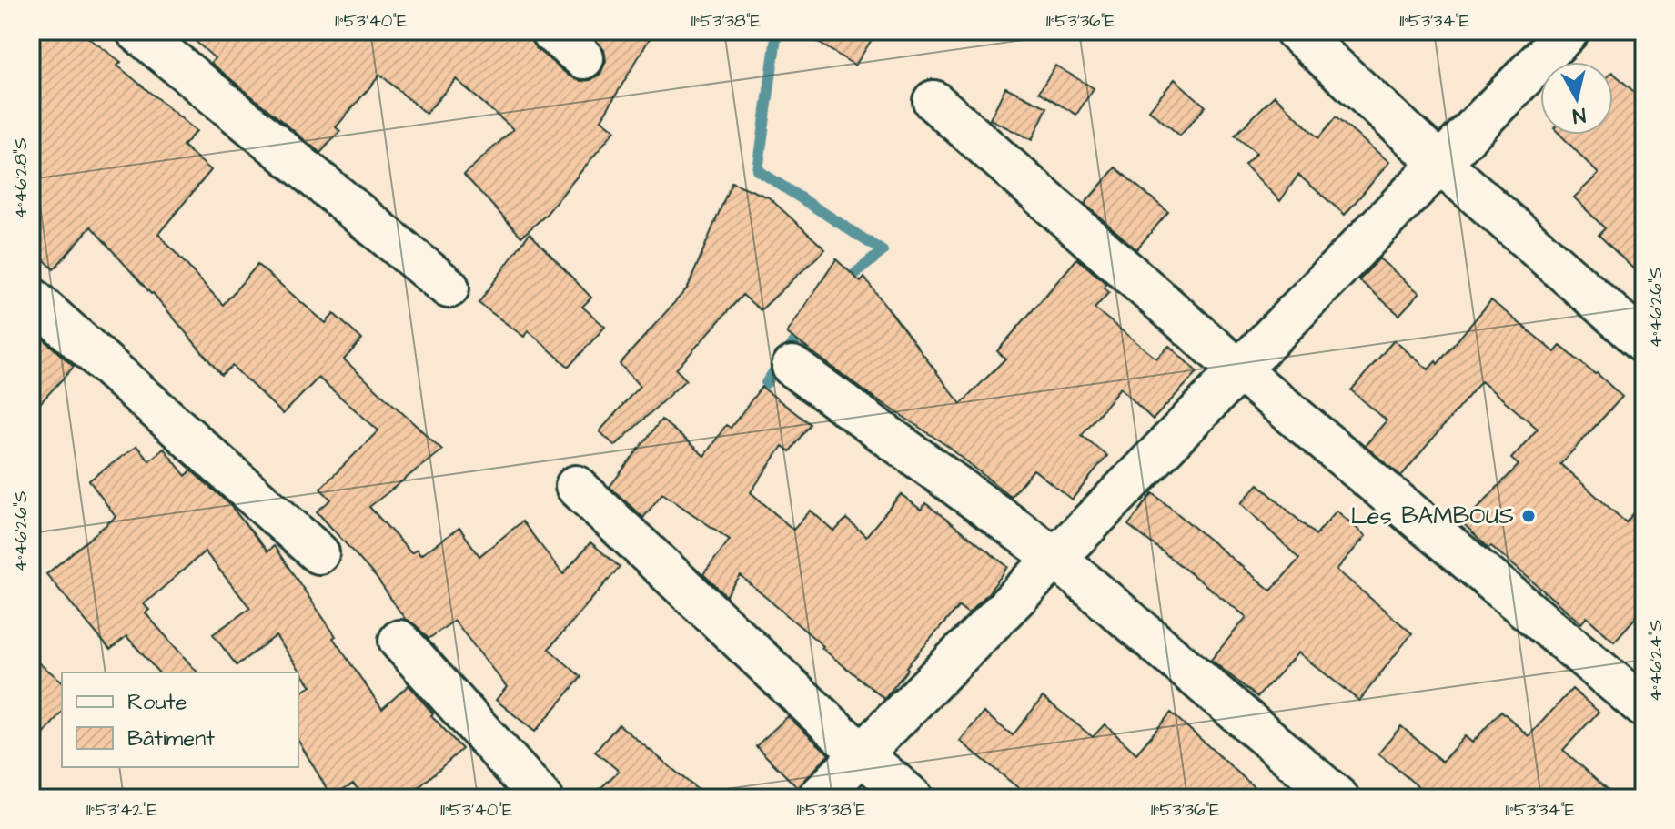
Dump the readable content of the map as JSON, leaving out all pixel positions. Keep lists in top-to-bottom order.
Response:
{
  "places": ["Les BAMBOUS"],
  "legend": ["Route", "Bâtiment"],
  "north": "bottom",
  "coordinates": [
    "11°53'40\"E",
    "11°53'38\"E",
    "11°53'36\"E",
    "11°53'34\"E",
    "4°46'28\"S",
    "4°46'26\"S",
    "4°46'24\"S",
    "11°53'42\"E"
  ]
}
